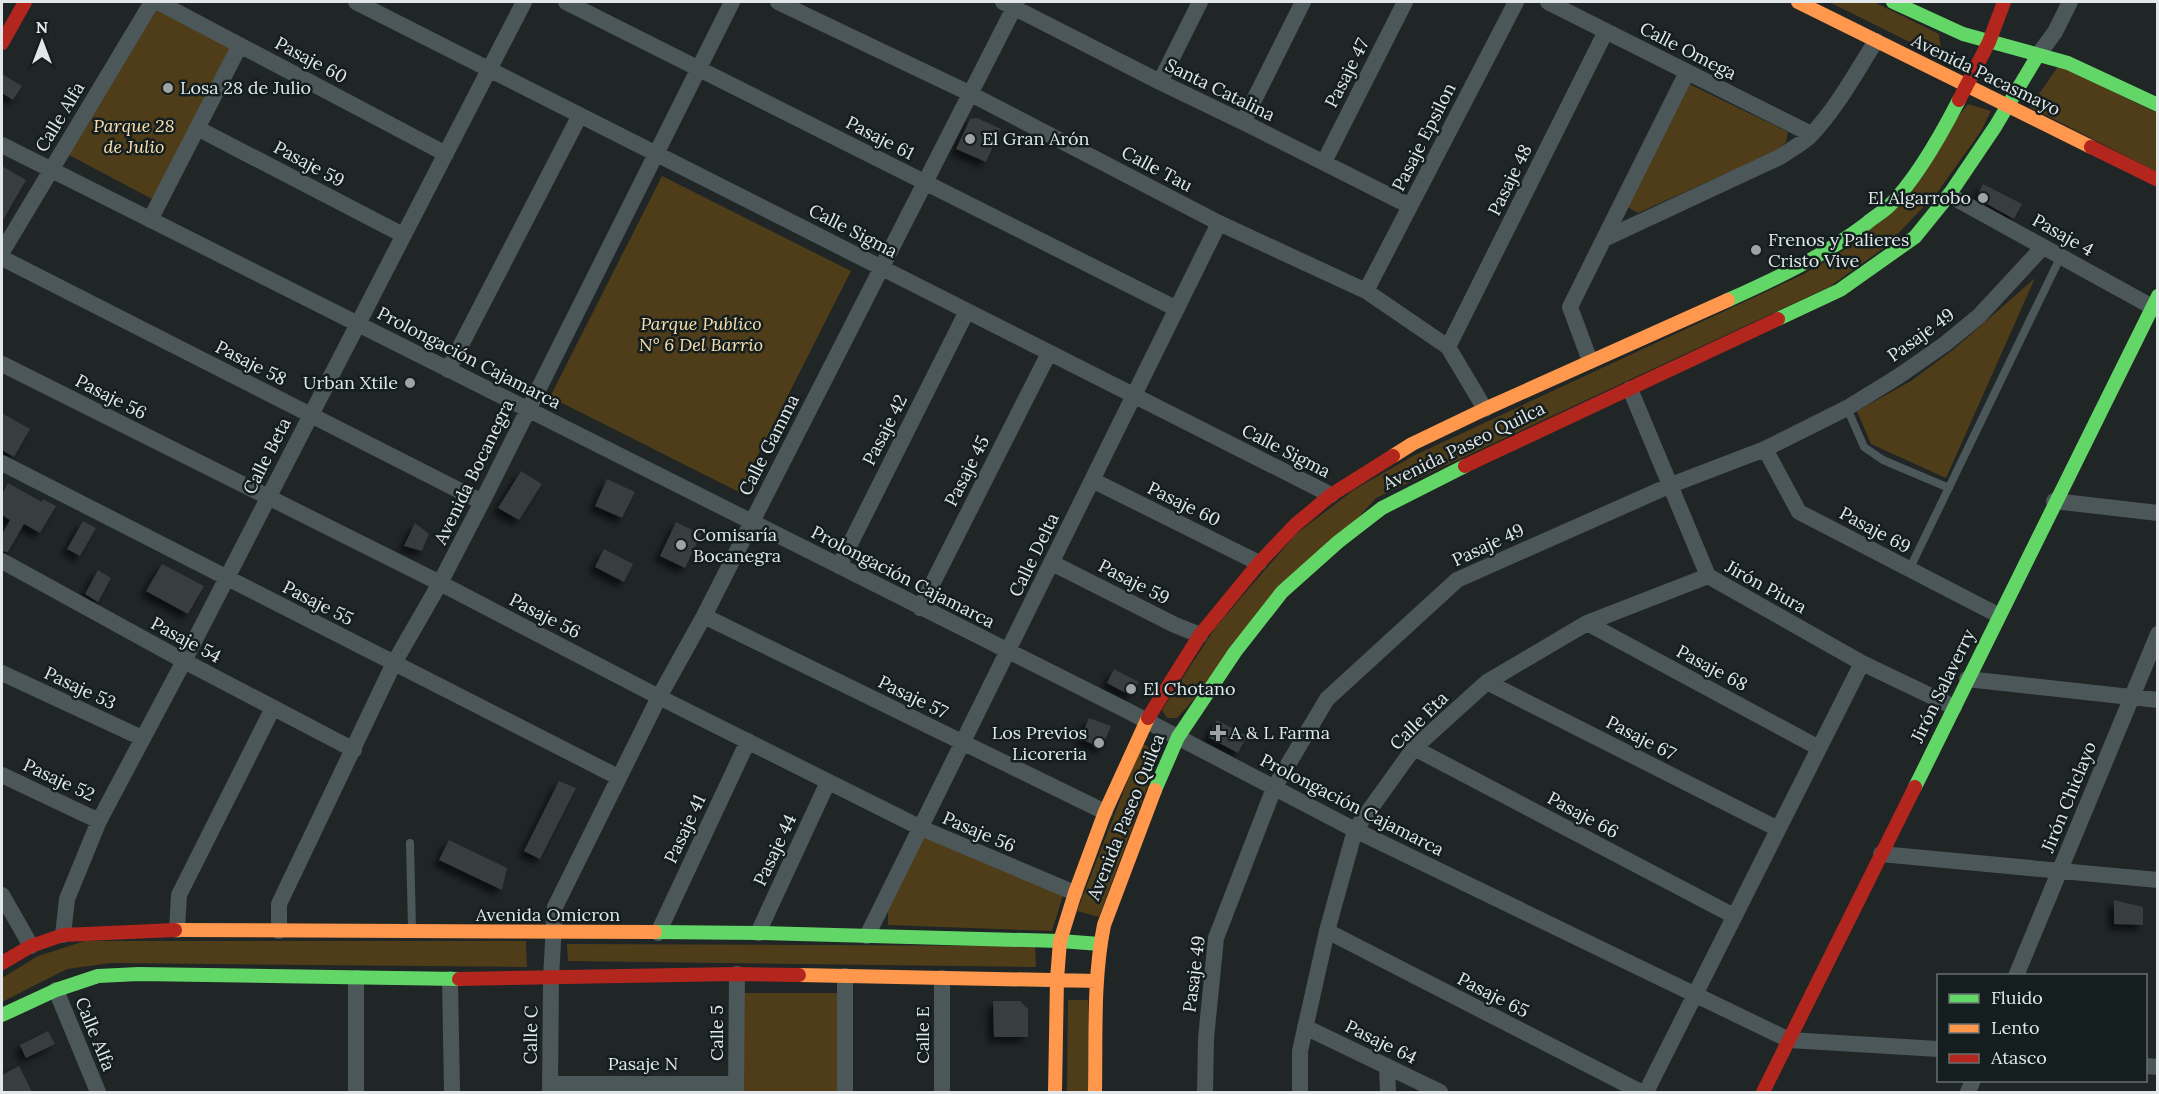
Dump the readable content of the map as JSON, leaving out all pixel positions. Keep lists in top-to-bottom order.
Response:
{
  "streets": {
    "main road": [
      "Avenida Pacasmayo",
      "Avenida Paseo Quilca",
      "Jirón Salaverry",
      "Avenida Omicron"
    ],
    "street": [
      "Calle Omega",
      "Pasaje 60",
      "Pasaje 47",
      "Santa Catalina",
      "Calle Alfa",
      "Pasaje Epsilon",
      "Pasaje 61",
      "Pasaje 59",
      "Calle Tau",
      "Pasaje 48",
      "Calle Sigma",
      "Pasaje 4",
      "Pasaje 49",
      "Prolongación Cajamarca",
      "Pasaje 58",
      "Pasaje 56",
      "Pasaje 42",
      "Calle Gamma",
      "Calle Beta",
      "Pasaje 45",
      "Avenida Bocanegra",
      "Pasaje 69",
      "Calle Delta",
      "Jirón Piura",
      "Pasaje 55",
      "Pasaje 54",
      "Pasaje 68",
      "Pasaje 53",
      "Pasaje 57",
      "Calle Eta",
      "Pasaje 67",
      "Pasaje 52",
      "Jirón Chiclayo",
      "Pasaje 66",
      "Pasaje 41",
      "Pasaje 44",
      "Pasaje 65",
      "Calle 5",
      "Calle C",
      "Calle E",
      "Pasaje 64",
      "Pasaje N"
    ]
  },
  "crossings": [
    ["Calle Omega", "Pasaje 48"],
    ["Pasaje 60", "Avenida Paseo Quilca"],
    ["Pasaje 60", "Calle Beta"],
    ["Pasaje 60", "Calle Delta"],
    ["Pasaje 47", "Santa Catalina"],
    ["Avenida Pacasmayo", "Avenida Paseo Quilca"],
    ["Santa Catalina", "Pasaje Epsilon"],
    ["Santa Catalina", "Calle Gamma"],
    ["Calle Alfa", "Prolongación Cajamarca"],
    ["Pasaje Epsilon", "Calle Tau"],
    ["Pasaje 61", "Calle Gamma"],
    ["Pasaje 61", "Avenida Bocanegra"],
    ["Pasaje 61", "Calle Delta"],
    ["Pasaje 59", "Avenida Paseo Quilca"],
    ["Pasaje 59", "Calle Beta"],
    ["Pasaje 59", "Calle Delta"],
    ["Calle Tau", "Pasaje 48"],
    ["Calle Tau", "Calle Gamma"],
    ["Calle Tau", "Avenida Paseo Quilca"],
    ["Calle Tau", "Calle Delta"],
    ["Calle Sigma", "Pasaje 42"],
    ["Calle Sigma", "Calle Gamma"],
    ["Calle Sigma", "Avenida Paseo Quilca"],
    ["Calle Sigma", "Calle Beta"],
    ["Calle Sigma", "Pasaje 45"],
    ["Calle Sigma", "Avenida Bocanegra"],
    ["Calle Sigma", "Calle Delta"],
    ["Pasaje 4", "Pasaje 49"],
    ["Pasaje 4", "Avenida Paseo Quilca"],
    ["Pasaje 4", "Jirón Salaverry"],
    ["Pasaje 49", "Prolongación Cajamarca"],
    ["Pasaje 49", "Pasaje 69"],
    ["Pasaje 49", "Jirón Piura"],
    ["Prolongación Cajamarca", "Pasaje 42"],
    ["Prolongación Cajamarca", "Calle Gamma"],
    ["Prolongación Cajamarca", "Avenida Paseo Quilca"],
    ["Prolongación Cajamarca", "Calle Beta"],
    ["Prolongación Cajamarca", "Pasaje 45"],
    ["Prolongación Cajamarca", "Avenida Bocanegra"],
    ["Prolongación Cajamarca", "Calle Delta"],
    ["Prolongación Cajamarca", "Jirón Salaverry"],
    ["Prolongación Cajamarca", "Calle Eta"],
    ["Pasaje 58", "Calle Beta"],
    ["Pasaje 58", "Avenida Bocanegra"],
    ["Pasaje 56", "Calle Gamma"],
    ["Pasaje 56", "Avenida Paseo Quilca"],
    ["Pasaje 56", "Calle Beta"],
    ["Pasaje 56", "Avenida Bocanegra"],
    ["Pasaje 56", "Calle Delta"],
    ["Pasaje 56", "Pasaje 41"],
    ["Pasaje 56", "Pasaje 44"],
    ["Calle Gamma", "Pasaje 55"],
    ["Calle Gamma", "Pasaje 57"],
    ["Calle Gamma", "Avenida Omicron"],
    ["Calle Gamma", "Calle C"],
    ["Avenida Paseo Quilca", "Jirón Piura"],
    ["Avenida Paseo Quilca", "Pasaje 57"],
    ["Avenida Paseo Quilca", "Avenida Omicron"],
    ["Calle Beta", "Pasaje 55"],
    ["Calle Beta", "Pasaje 54"],
    ["Calle Beta", "Pasaje 53"],
    ["Calle Beta", "Pasaje 52"],
    ["Calle Beta", "Avenida Omicron"],
    ["Avenida Bocanegra", "Pasaje 55"],
    ["Avenida Bocanegra", "Pasaje 54"],
    ["Avenida Bocanegra", "Avenida Omicron"],
    ["Pasaje 69", "Jirón Salaverry"],
    ["Calle Delta", "Pasaje 57"],
    ["Calle Delta", "Avenida Omicron"],
    ["Jirón Piura", "Jirón Salaverry"],
    ["Jirón Piura", "Calle Eta"],
    ["Pasaje 68", "Calle Eta"],
    ["Calle Eta", "Pasaje 67"],
    ["Calle Eta", "Pasaje 66"],
    ["Calle Eta", "Pasaje 65"],
    ["Calle Eta", "Pasaje 64"],
    ["Pasaje 41", "Avenida Omicron"],
    ["Pasaje 44", "Avenida Omicron"],
    ["Calle 5", "Pasaje N"],
    ["Calle C", "Pasaje N"]
  ],
  "parks": ["Parque 28 de Julio", "Parque Publico N° 6 Del Barrio"],
  "places": {
    "other": [
      "Losa 28 de Julio",
      "El Gran Arón",
      "El Algarrobo",
      "Frenos y Palieres Cristo Vive",
      "Urban Xtile",
      "Comisaría Bocanegra",
      "El Chotano",
      "Los Previos Licoreria"
    ],
    "health": ["A & L Farma"]
  },
  "legend": ["Fluido", "Lento", "Atasco"],
  "north": "top"
}
